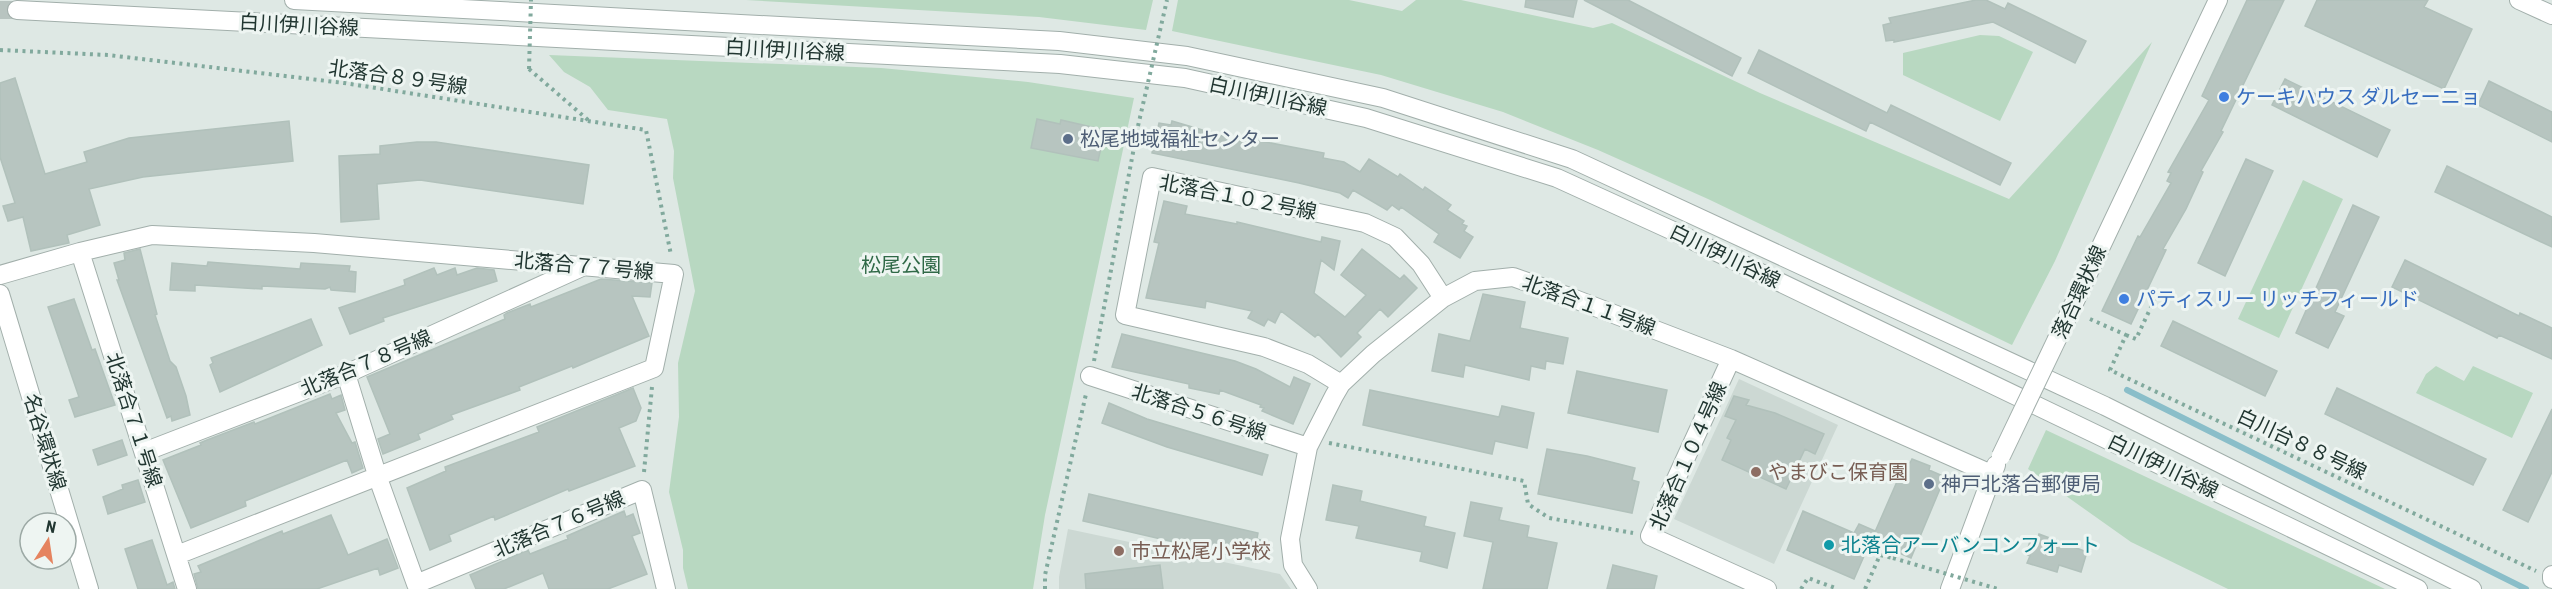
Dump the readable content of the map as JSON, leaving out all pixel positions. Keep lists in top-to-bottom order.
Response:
{
  "streets": {
    "street": [
      "白川伊川谷線",
      "北落合１０２号線",
      "北落合７７号線",
      "落合環状線",
      "北落合１１号線",
      "北落合７８号線",
      "北落合５６号線",
      "北落合７１号線",
      "名谷環状線",
      "北落合１０４号線",
      "北落合７６号線"
    ],
    "path": ["北落合８９号線", "白川台８８号線"]
  },
  "crossings": [
    ["北落合８９号線", "北落合７７号線"],
    ["北落合１０２号線", "北落合１１号線"],
    ["北落合７７号線", "北落合７８号線"],
    ["北落合７７号線", "北落合７１号線"],
    ["落合環状線", "北落合１１号線"],
    ["北落合１１号線", "北落合５６号線"],
    ["北落合１１号線", "北落合１０４号線"],
    ["北落合７８号線", "北落合７１号線"]
  ],
  "parks": ["松尾公園"],
  "places": [
    "ケーキハウス ダルセーニョ",
    "松尾地域福祉センター",
    "パティスリー リッチフィールド",
    "やまびこ保育園",
    "神戸北落合郵便局",
    "北落合アーバンコンフォート",
    "市立松尾小学校"
  ],
  "north": "top"
}
